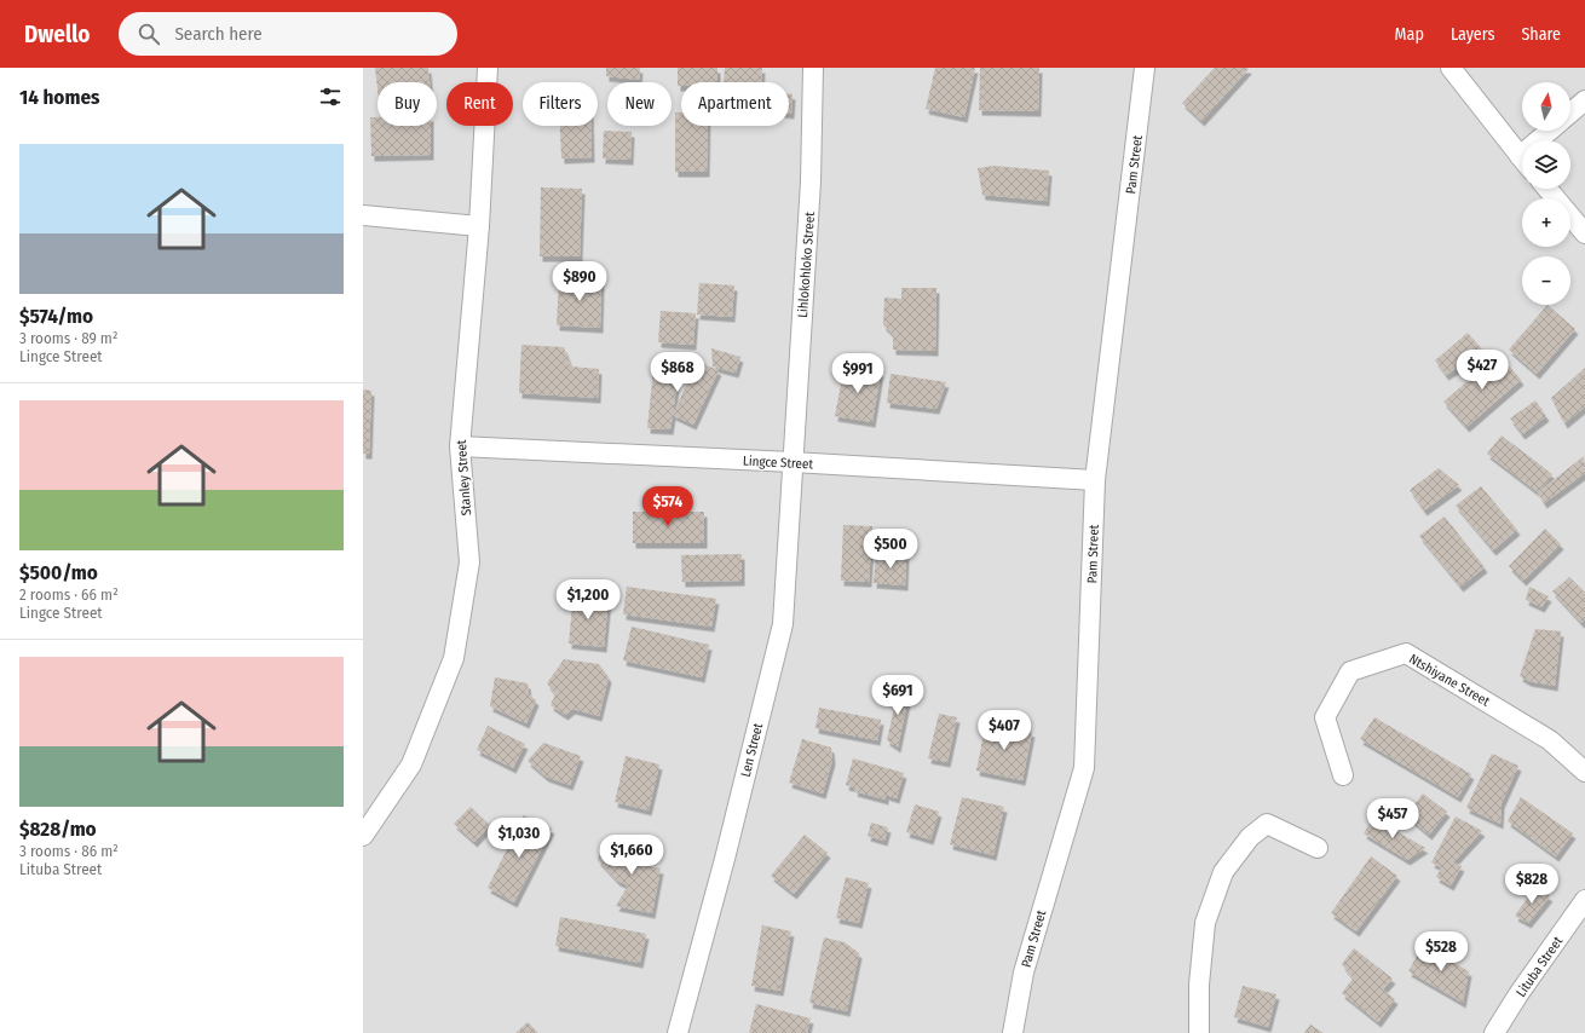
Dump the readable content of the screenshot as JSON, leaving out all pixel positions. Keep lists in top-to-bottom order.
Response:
{
  "streets": {
    "street": [
      "Pam Street",
      "Lihlokohloko Street",
      "Lingce Street",
      "Stanley Street",
      "Ntshiyane Street",
      "Len Street",
      "Lituba Street"
    ]
  },
  "crossings": [
    ["Pam Street", "Lingce Street"],
    ["Lihlokohloko Street", "Lingce Street"],
    ["Lihlokohloko Street", "Len Street"],
    ["Lingce Street", "Stanley Street"],
    ["Lingce Street", "Len Street"]
  ],
  "north": "top",
  "page": {
    "header": "Dwello",
    "search": "Search here",
    "nav": ["Map", "Layers", "Share"],
    "heading": "14 homes",
    "map_buttons": ["+", "−"],
    "chip": [
      "Buy",
      "Rent",
      "Filters",
      "New",
      "Apartment"
    ],
    "list": [
      {
        "name": "$574/mo",
        "note": "3 rooms · 89 m² · Lingce Street"
      },
      {
        "name": "$500/mo",
        "note": "2 rooms · 66 m² · Lingce Street"
      },
      {
        "name": "$828/mo",
        "note": "3 rooms · 86 m² · Lituba Street"
      }
    ],
    "price": [
      "$890",
      "$427",
      "$868",
      "$991",
      "$574",
      "$500",
      "$1,200",
      "$691",
      "$407",
      "$457",
      "$1,030",
      "$1,660",
      "$828",
      "$528"
    ]
  }
}
